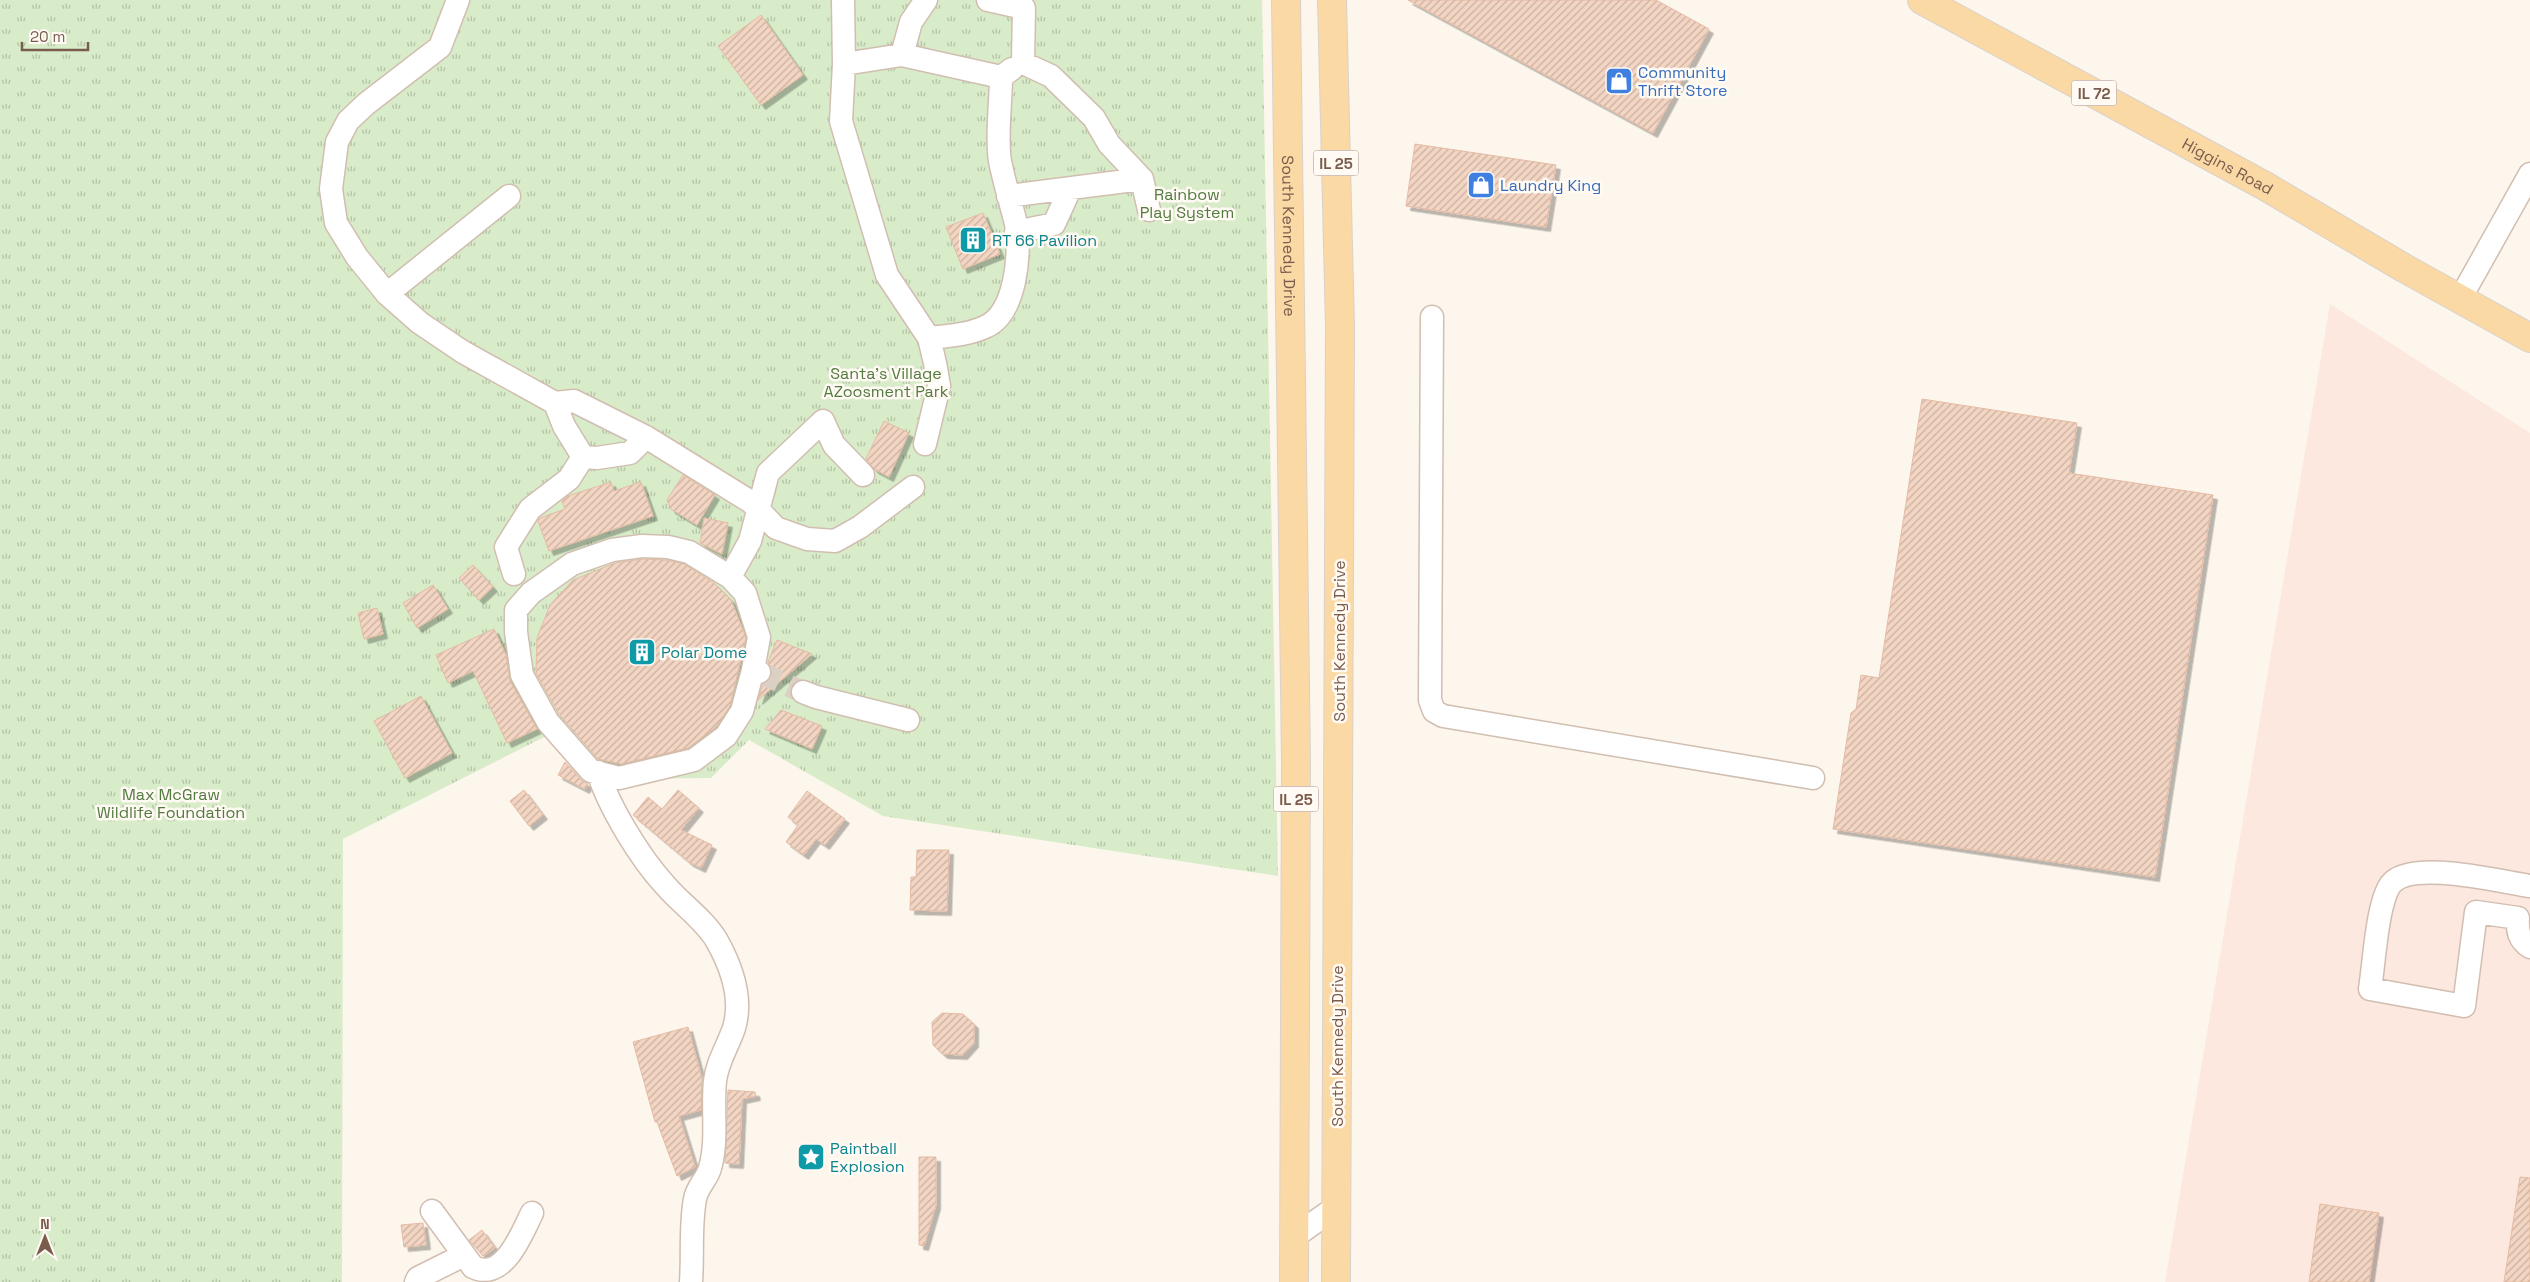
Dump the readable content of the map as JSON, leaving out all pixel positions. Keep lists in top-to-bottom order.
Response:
{
  "streets": {
    "main road": [
      "IL 72",
      "IL 25",
      "Higgins Road",
      "South Kennedy Drive"
    ]
  },
  "parks": ["Rainbow Play System", "Santa's Village AZoosment Park", "Max McGraw Wildlife Foundation"],
  "places": {
    "shop": ["Community Thrift Store", "Laundry King"],
    "building": ["RT 66 Pavilion", "Polar Dome"],
    "place": ["Paintball Explosion"]
  },
  "scale_bar": "20 m",
  "north": "top"
}
